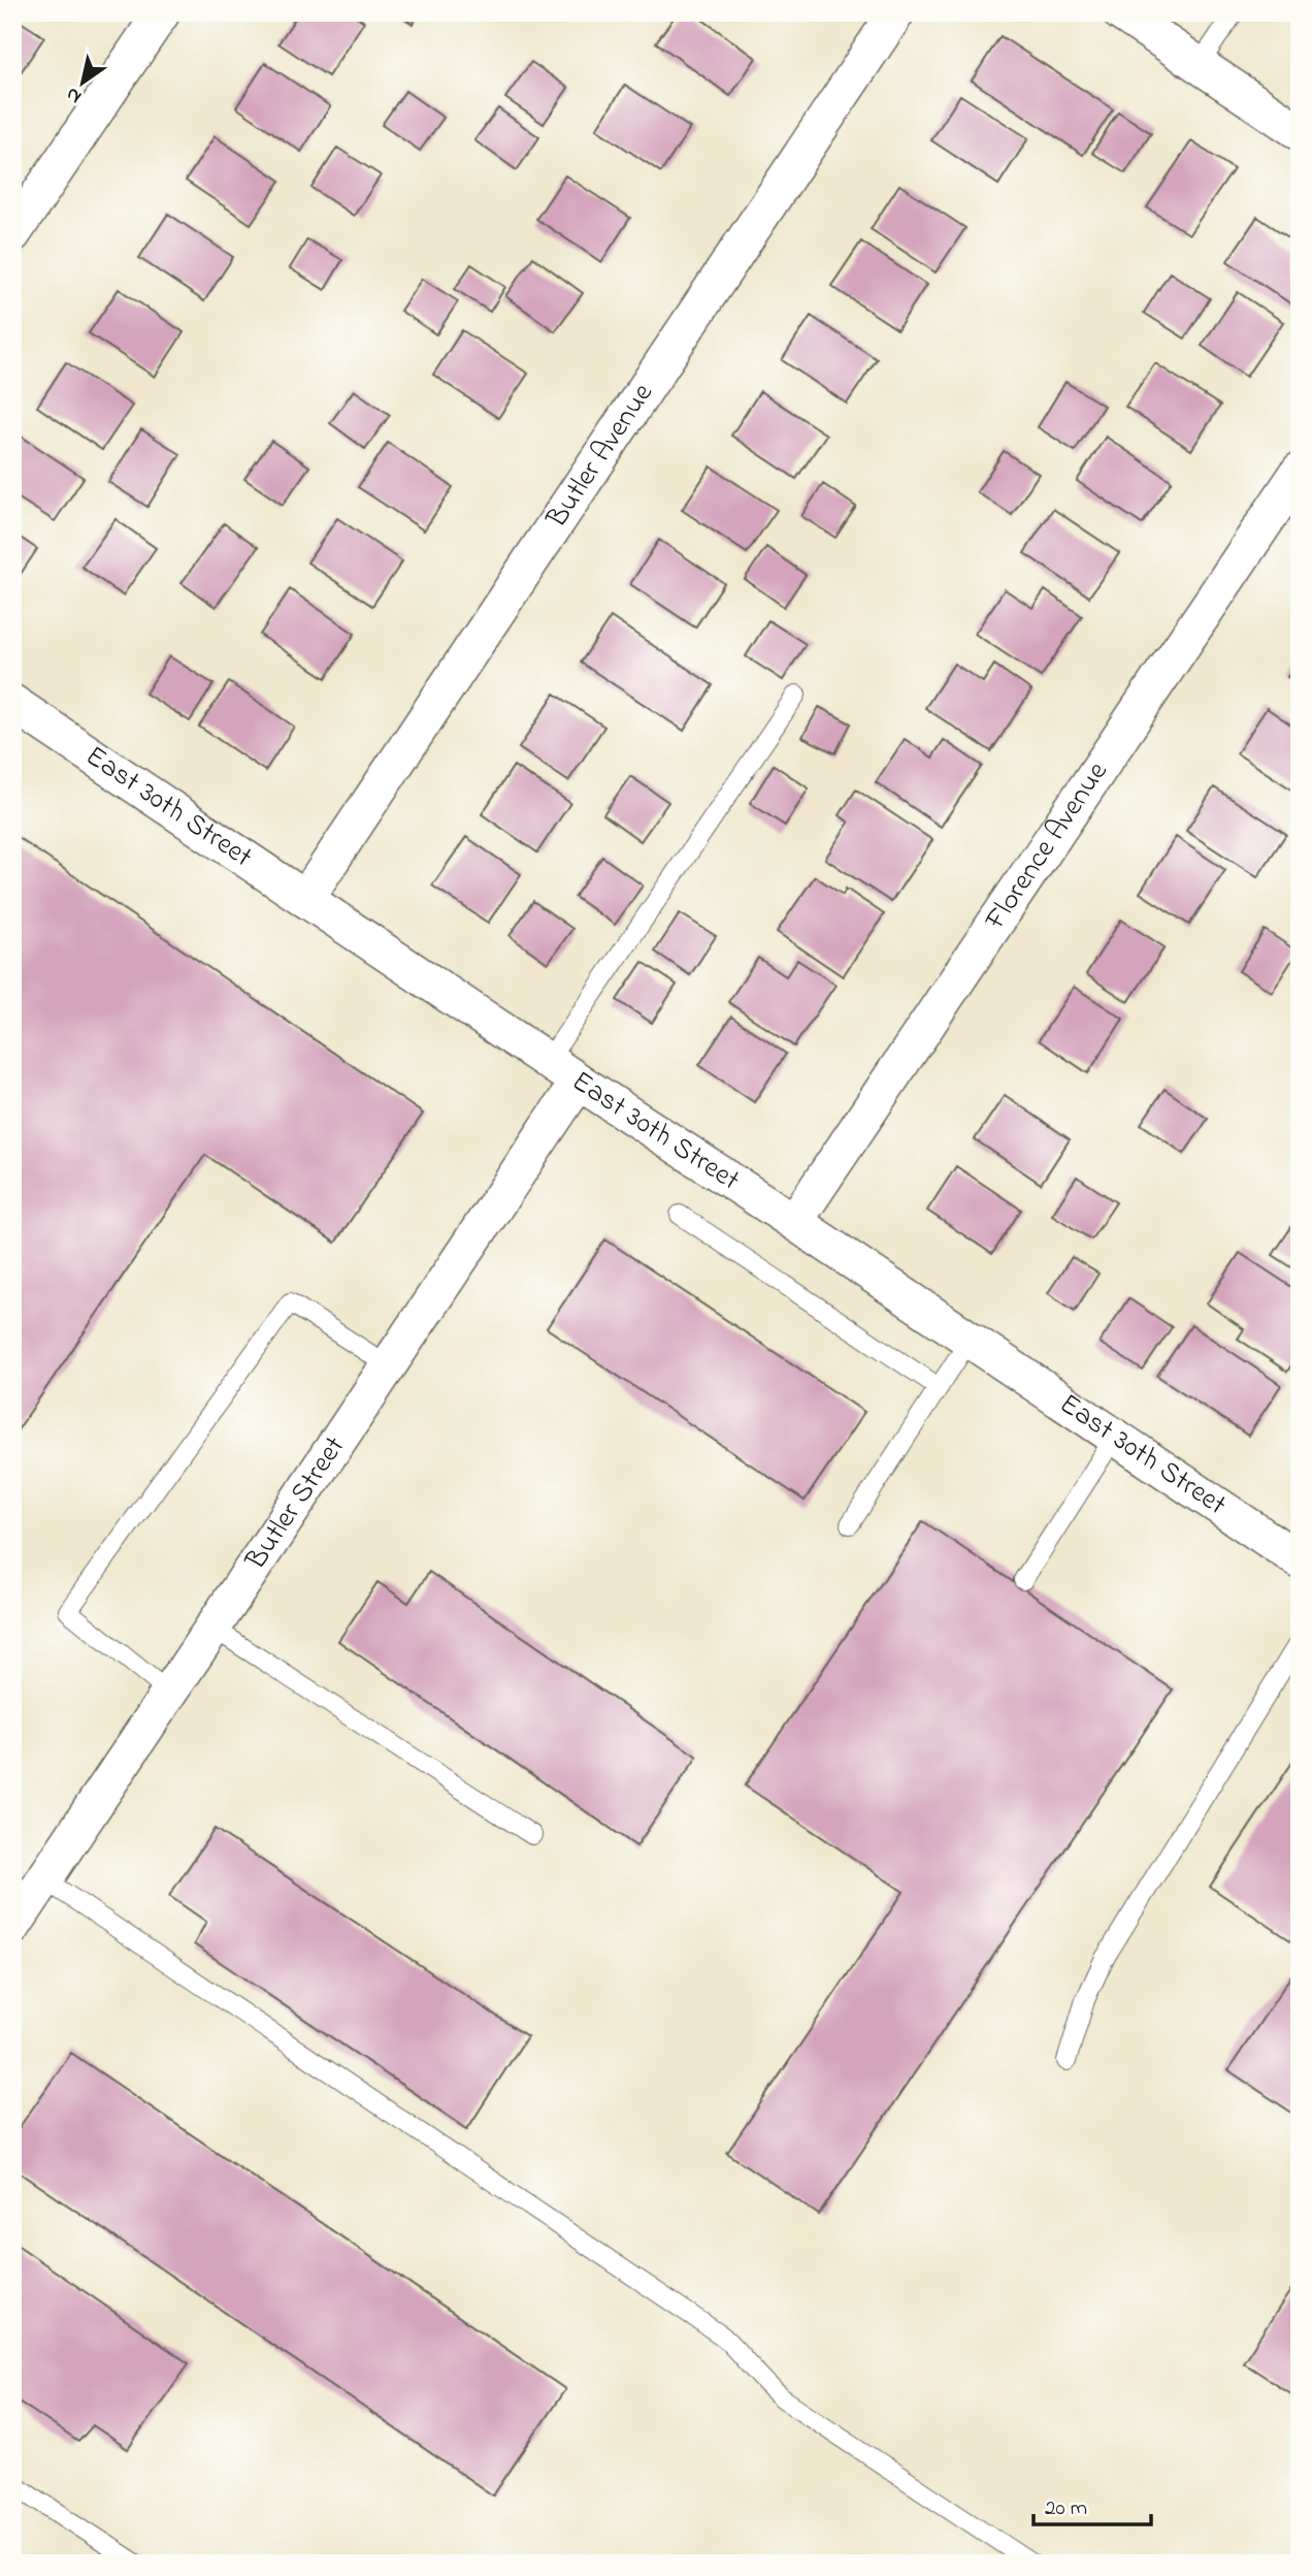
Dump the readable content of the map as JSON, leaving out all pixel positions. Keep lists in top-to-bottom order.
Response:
{
  "streets": {
    "street": [
      "Butler Avenue",
      "East 30th Street",
      "Florence Avenue",
      "Butler Street"
    ]
  },
  "crossings": [
    ["Butler Avenue", "East 30th Street"],
    ["East 30th Street", "Florence Avenue"],
    ["East 30th Street", "Butler Street"]
  ],
  "scale_bar": "20 m",
  "north": "bottom left"
}
